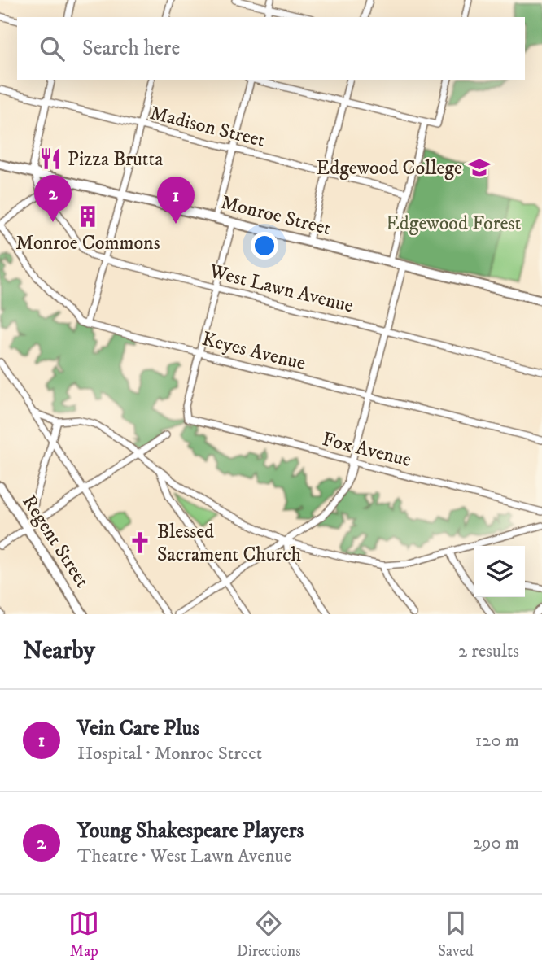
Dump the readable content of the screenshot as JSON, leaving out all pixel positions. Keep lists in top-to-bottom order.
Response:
{
  "streets": {
    "main road": ["Monroe Street", "Regent Street"],
    "street": [
      "Madison Street",
      "West Lawn Avenue",
      "Keyes Avenue",
      "Fox Avenue"
    ]
  },
  "crossings": [
    ["Keyes Avenue", "Fox Avenue"]
  ],
  "parks": ["Edgewood Forest"],
  "places": {
    "restaurant": ["Pizza Brutta"],
    "school or university": ["Edgewood College"],
    "building": ["Monroe Commons"],
    "church": ["Blessed Sacrament Church"]
  },
  "page": {
    "search": "Search here",
    "pins": ["2", "1"],
    "heading": ["Nearby", "2 results"],
    "list": [
      {
        "mark": "1",
        "name": "Vein Care Plus",
        "note": "Hospital · Monroe Street",
        "value": "120 m"
      },
      {
        "mark": "2",
        "name": "Young Shakespeare Players",
        "note": "Theatre · West Lawn Avenue",
        "value": "290 m"
      }
    ],
    "nav": ["Map", "Directions", "Saved"]
  }
}
